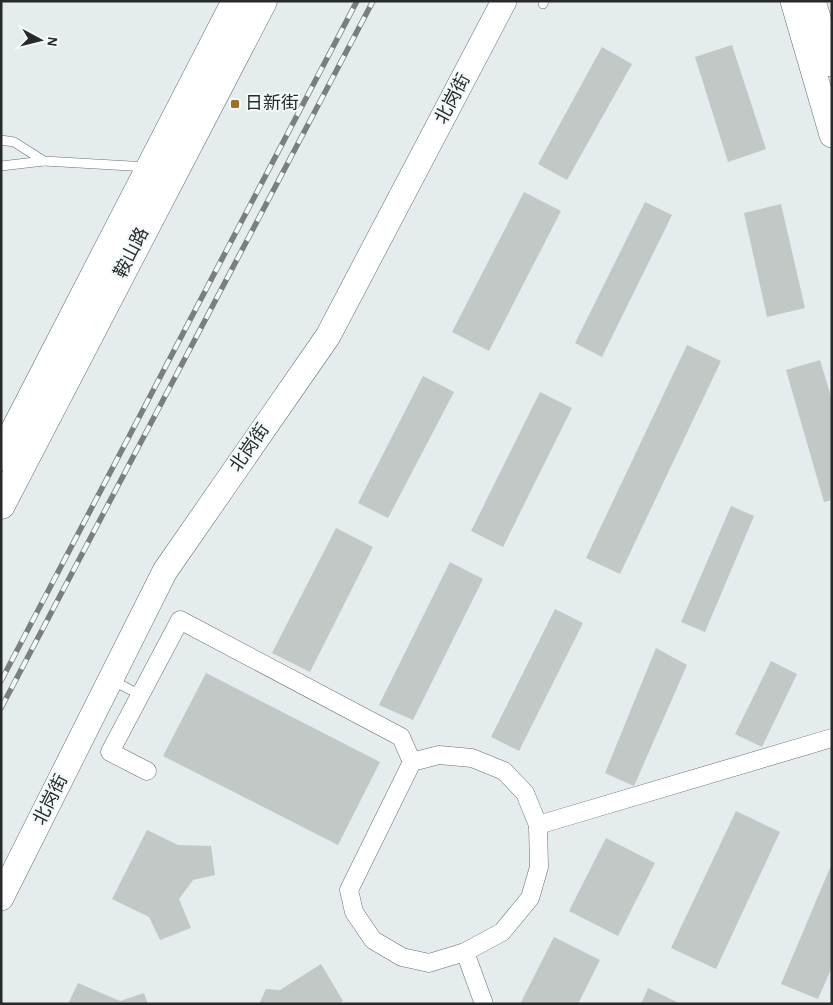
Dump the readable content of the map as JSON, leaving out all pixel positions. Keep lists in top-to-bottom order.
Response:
{
  "streets": {
    "main road": ["北岗街", "鞍山路"]
  },
  "places": {
    "transit": ["日新街"]
  },
  "north": "right"
}
